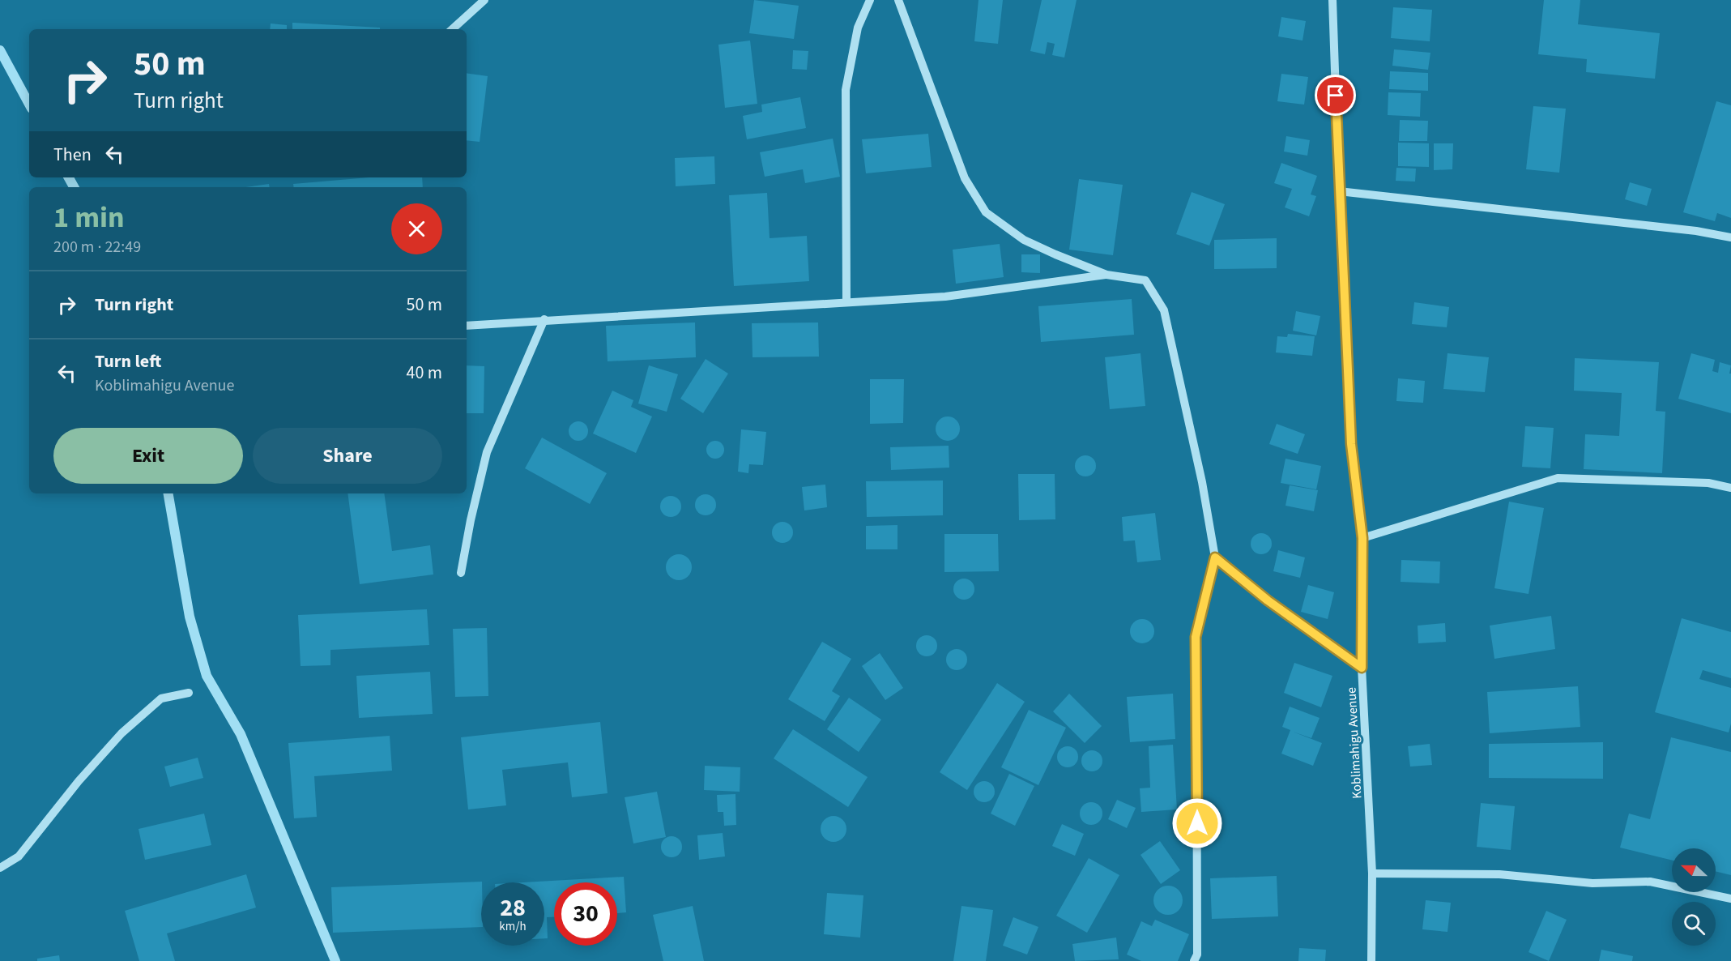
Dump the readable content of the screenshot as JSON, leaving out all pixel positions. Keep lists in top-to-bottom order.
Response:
{
  "streets": {
    "street": ["Koblimahigu Avenue"]
  },
  "north": "left",
  "page": {
    "turn": ["50 m", "Turn right"],
    "then": "Then",
    "heading": ["1 min", "200 m · 22:49"],
    "list": [
      {
        "name": "Turn right",
        "value": "50 m"
      },
      {
        "name": "Turn left",
        "note": "Koblimahigu Avenue",
        "value": "40 m"
      }
    ],
    "buttons": ["Exit", "Share"],
    "speed": "28 km/h",
    "limit": "30"
  }
}
